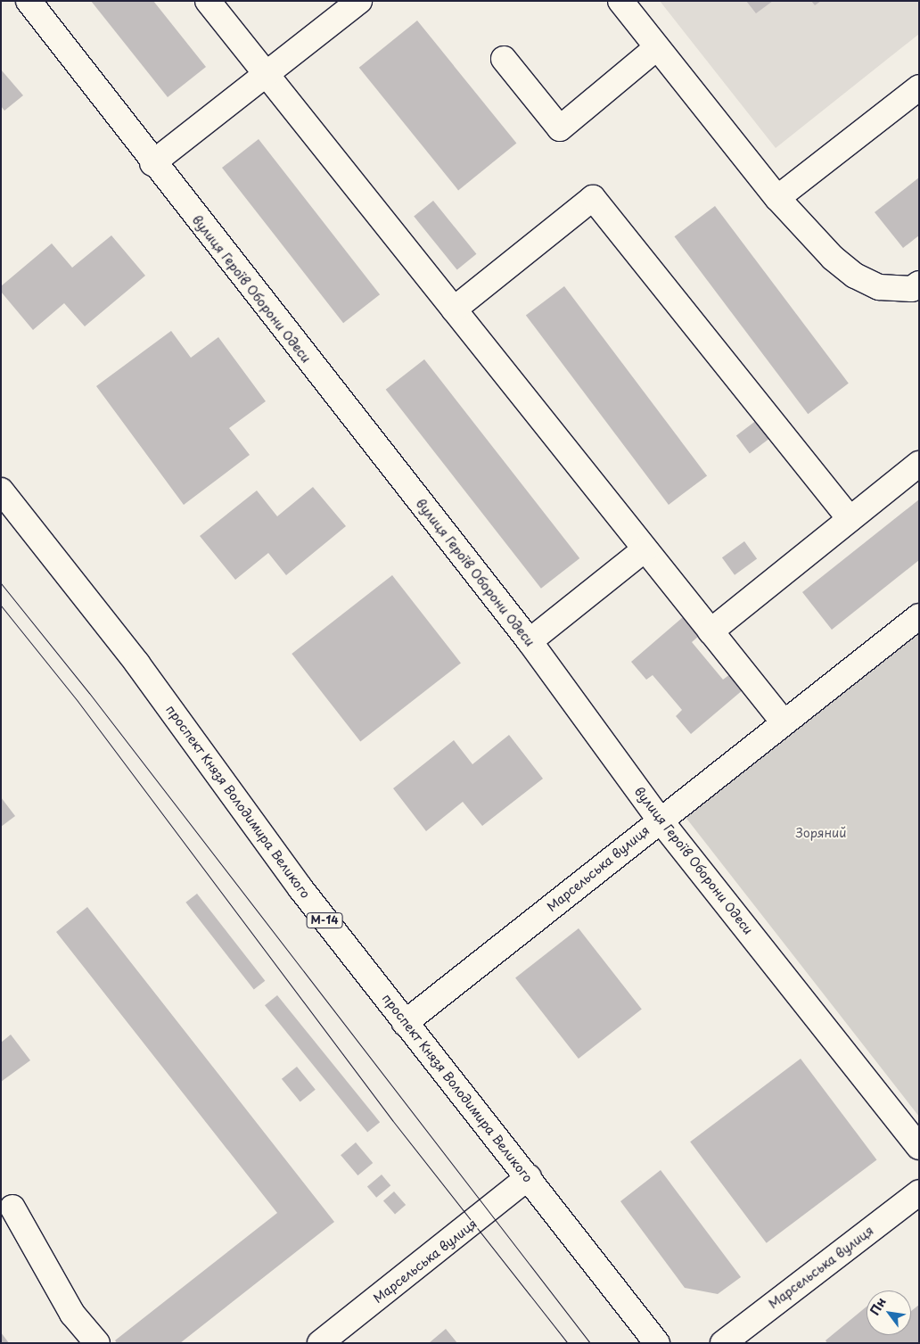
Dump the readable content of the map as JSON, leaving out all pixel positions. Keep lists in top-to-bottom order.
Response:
{
  "streets": {
    "street": [
      "вулиця Героїв Оборони Одеси",
      "проспект Князя Володимира Великого",
      "Марсельська вулиця",
      "М-14"
    ]
  },
  "crossings": [
    ["вулиця Героїв Оборони Одеси", "Марсельська вулиця"],
    ["проспект Князя Володимира Великого", "Марсельська вулиця"]
  ],
  "parks": ["Зоряний"],
  "north": "top left"
}
